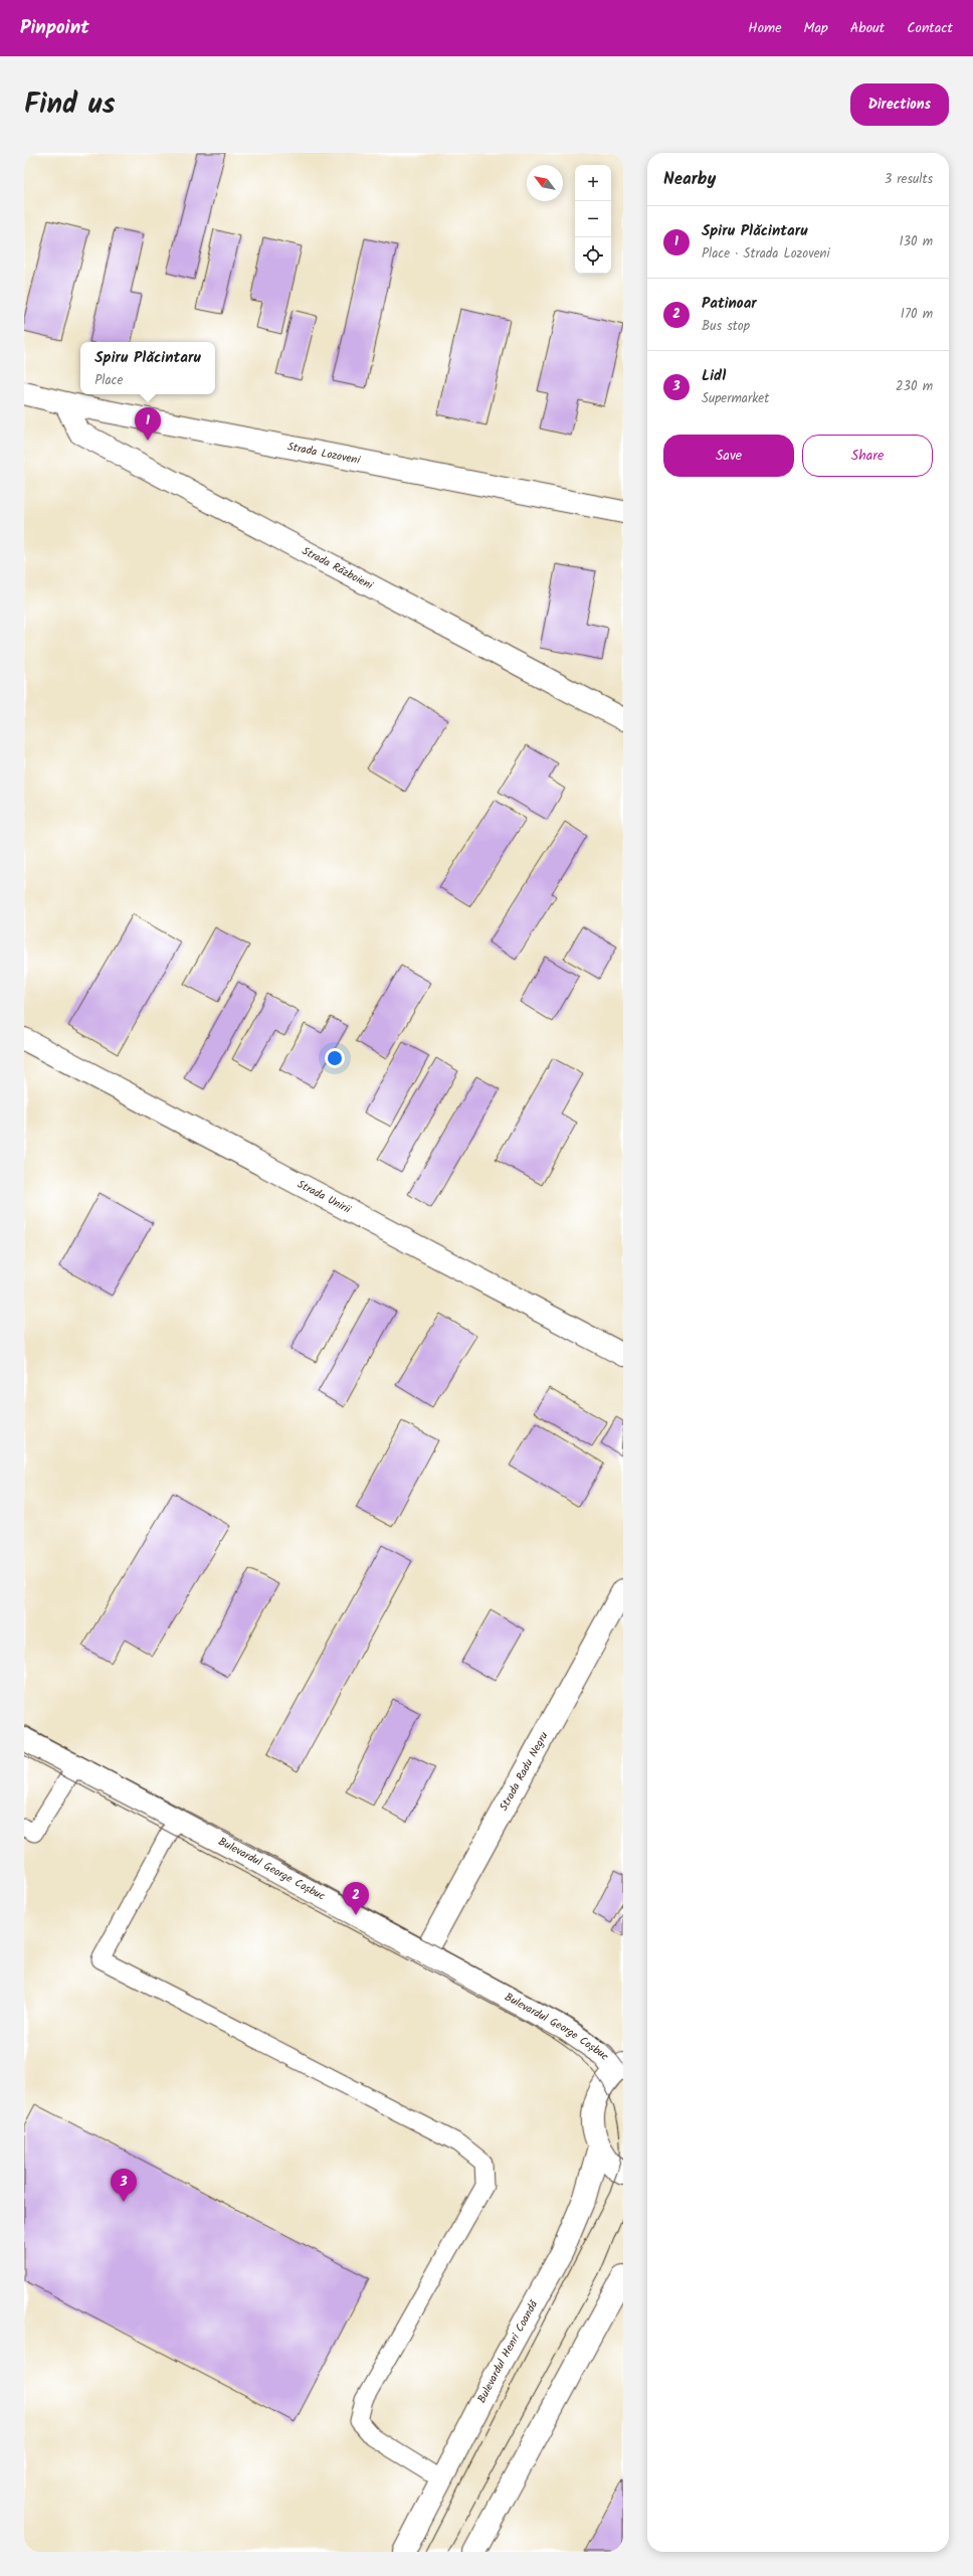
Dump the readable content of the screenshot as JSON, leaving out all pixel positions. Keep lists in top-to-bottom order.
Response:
{
  "streets": {
    "street": [
      "Strada Lozoveni",
      "Strada Războieni",
      "Strada Unirii",
      "Strada Radu Negru",
      "Bulevardul George Coșbuc",
      "Bulevardul Henri Coandă"
    ]
  },
  "crossings": [
    ["Strada Lozoveni", "Strada Războieni"],
    ["Strada Radu Negru", "Bulevardul George Coșbuc"]
  ],
  "north": "top left",
  "page": {
    "header": "Pinpoint",
    "nav": [
      "Home",
      "Map",
      "About",
      "Contact"
    ],
    "title": "Find us",
    "buttons": [
      "Directions",
      ["Save", "Share"]
    ],
    "heading": ["Nearby", "3 results"],
    "map_buttons": ["+", "−"],
    "list": [
      {
        "mark": "1",
        "name": "Spiru Plăcintaru",
        "note": "Place · Strada Lozoveni",
        "value": "130 m"
      },
      {
        "mark": "2",
        "name": "Patinoar",
        "note": "Bus stop",
        "value": "170 m"
      },
      {
        "mark": "3",
        "name": "Lidl",
        "note": "Supermarket",
        "value": "230 m"
      }
    ],
    "popup": ["Spiru Plăcintaru", "Place"],
    "pins": ["1", "2", "3"]
  }
}
